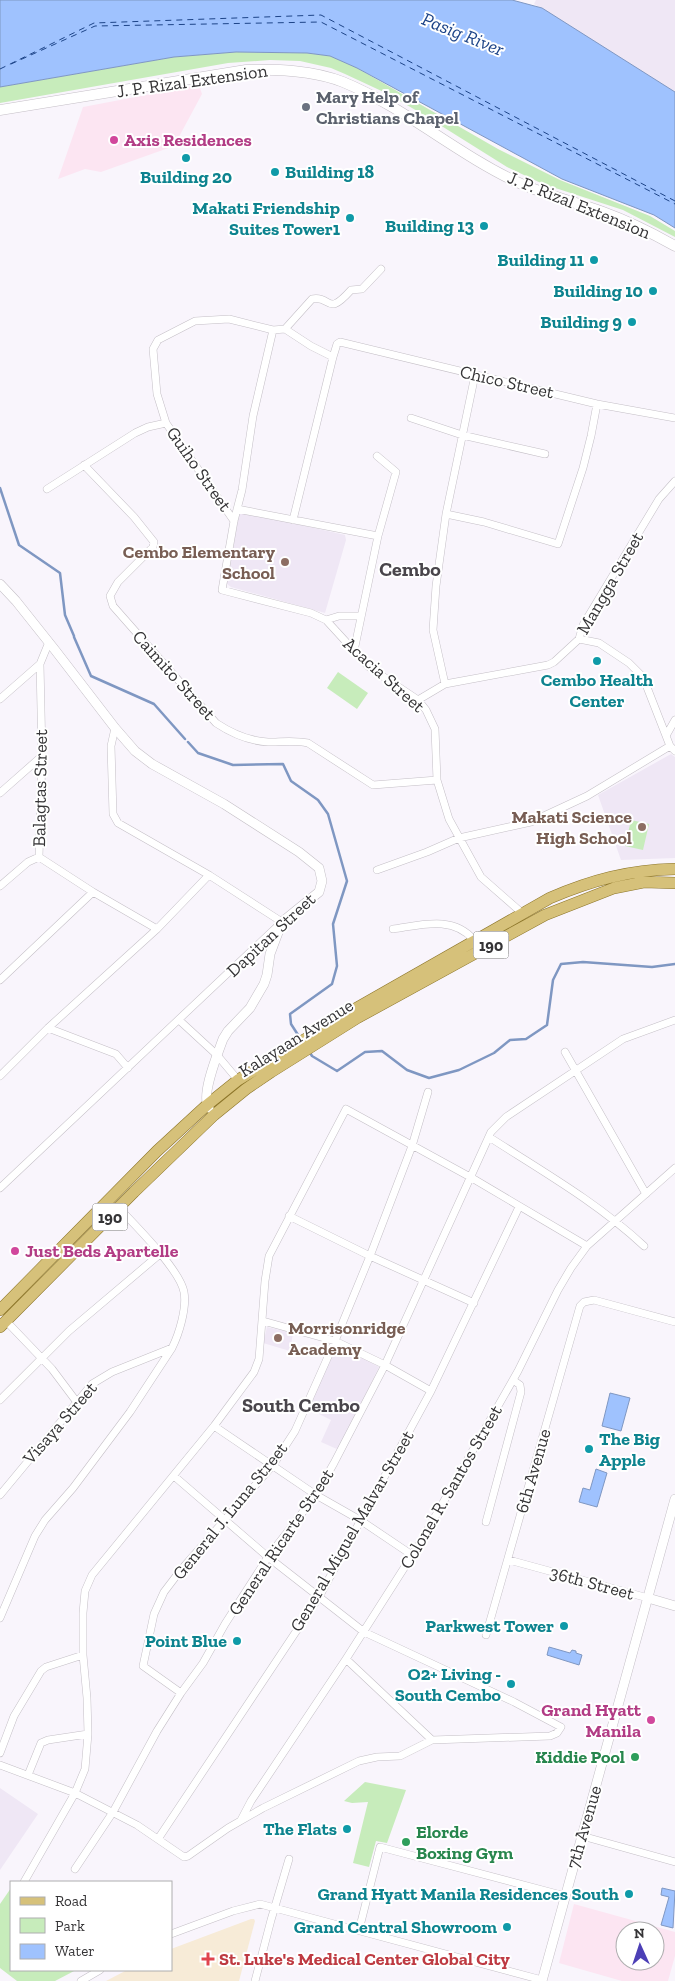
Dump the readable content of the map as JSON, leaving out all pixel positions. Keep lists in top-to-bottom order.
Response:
{
  "streets": {
    "main road": ["J. P. Rizal Extension", "190", "Kalayaan Avenue"],
    "street": [
      "Chico Street",
      "Guiho Street",
      "Mangga Street",
      "Caimito Street",
      "Acacia Street",
      "Balagtas Street",
      "Dapitan Street",
      "Visaya Street",
      "6th Avenue",
      "Colonel R. Santos Street",
      "General J. Luna Street",
      "General Miguel Malvar Street",
      "General Ricarte Street",
      "36th Street",
      "7th Avenue"
    ]
  },
  "crossings": [
    ["Guiho Street", "Acacia Street"],
    ["Mangga Street", "Acacia Street"],
    ["Caimito Street", "Acacia Street"],
    ["Acacia Street", "Kalayaan Avenue"],
    ["Balagtas Street", "Dapitan Street"],
    ["6th Avenue", "36th Street"],
    ["General J. Luna Street", "General Ricarte Street"],
    ["36th Street", "7th Avenue"]
  ],
  "districts": ["Cembo", "South Cembo"],
  "water": ["Pasig River"],
  "places": {
    "other": [
      "Mary Help of Christians Chapel",
      "Axis Residences",
      "Building 20",
      "Building 18",
      "Makati Friendship Suites Tower1",
      "Building 13",
      "Building 11",
      "Building 10",
      "Building 9",
      "Cembo Elementary School",
      "Cembo Health Center",
      "Makati Science High School",
      "Just Beds Apartelle",
      "Morrisonridge Academy",
      "The Big Apple",
      "Parkwest Tower",
      "Point Blue",
      "O2+ Living - South Cembo",
      "Grand Hyatt Manila",
      "Kiddie Pool",
      "The Flats",
      "Elorde Boxing Gym",
      "Grand Hyatt Manila Residences South",
      "Grand Central Showroom"
    ],
    "health": ["St. Luke's Medical Center Global City"]
  },
  "legend": ["Road", "Park", "Water"],
  "north": "top"
}
